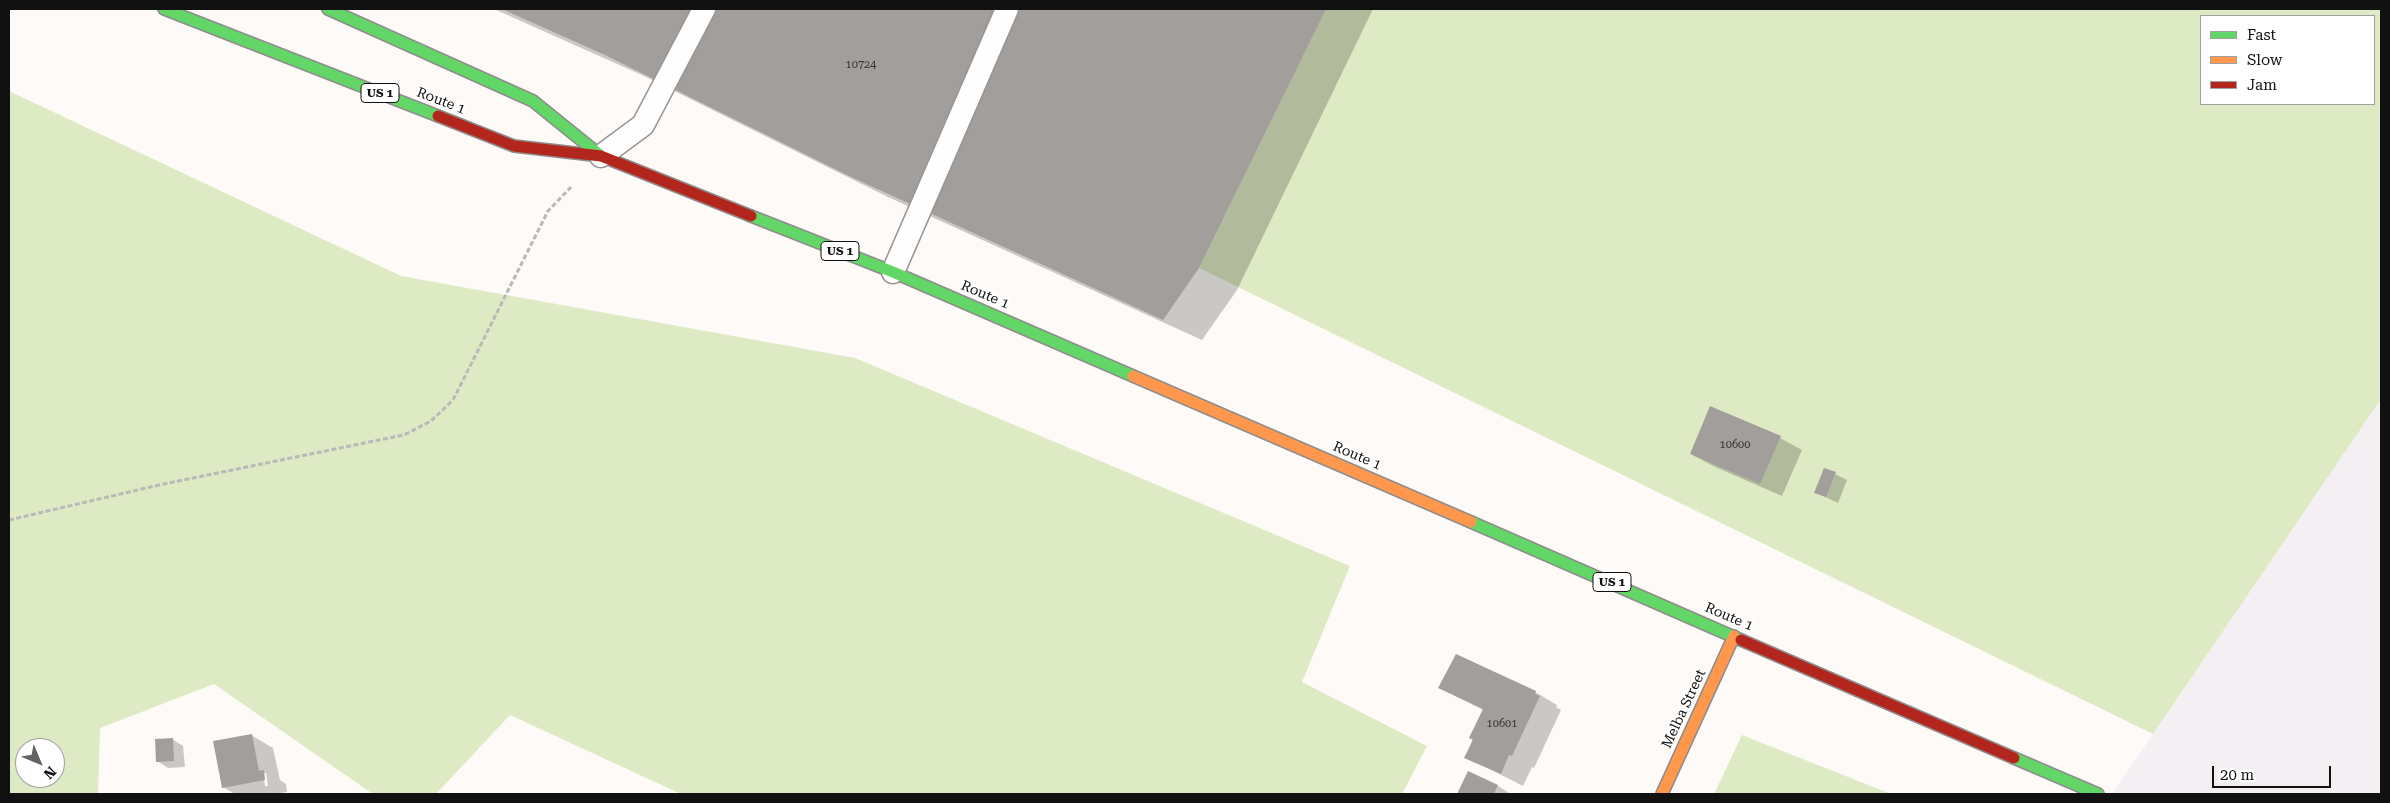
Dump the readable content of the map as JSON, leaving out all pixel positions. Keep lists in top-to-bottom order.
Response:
{
  "streets": {
    "main road": ["US 1", "Route 1", "Melba Street"]
  },
  "crossings": [
    ["Route 1", "Melba Street"]
  ],
  "house_numbers": ["10724", "10600", "10601"],
  "legend": ["Fast", "Slow", "Jam"],
  "scale_bar": "20 m",
  "north": "bottom right"
}
